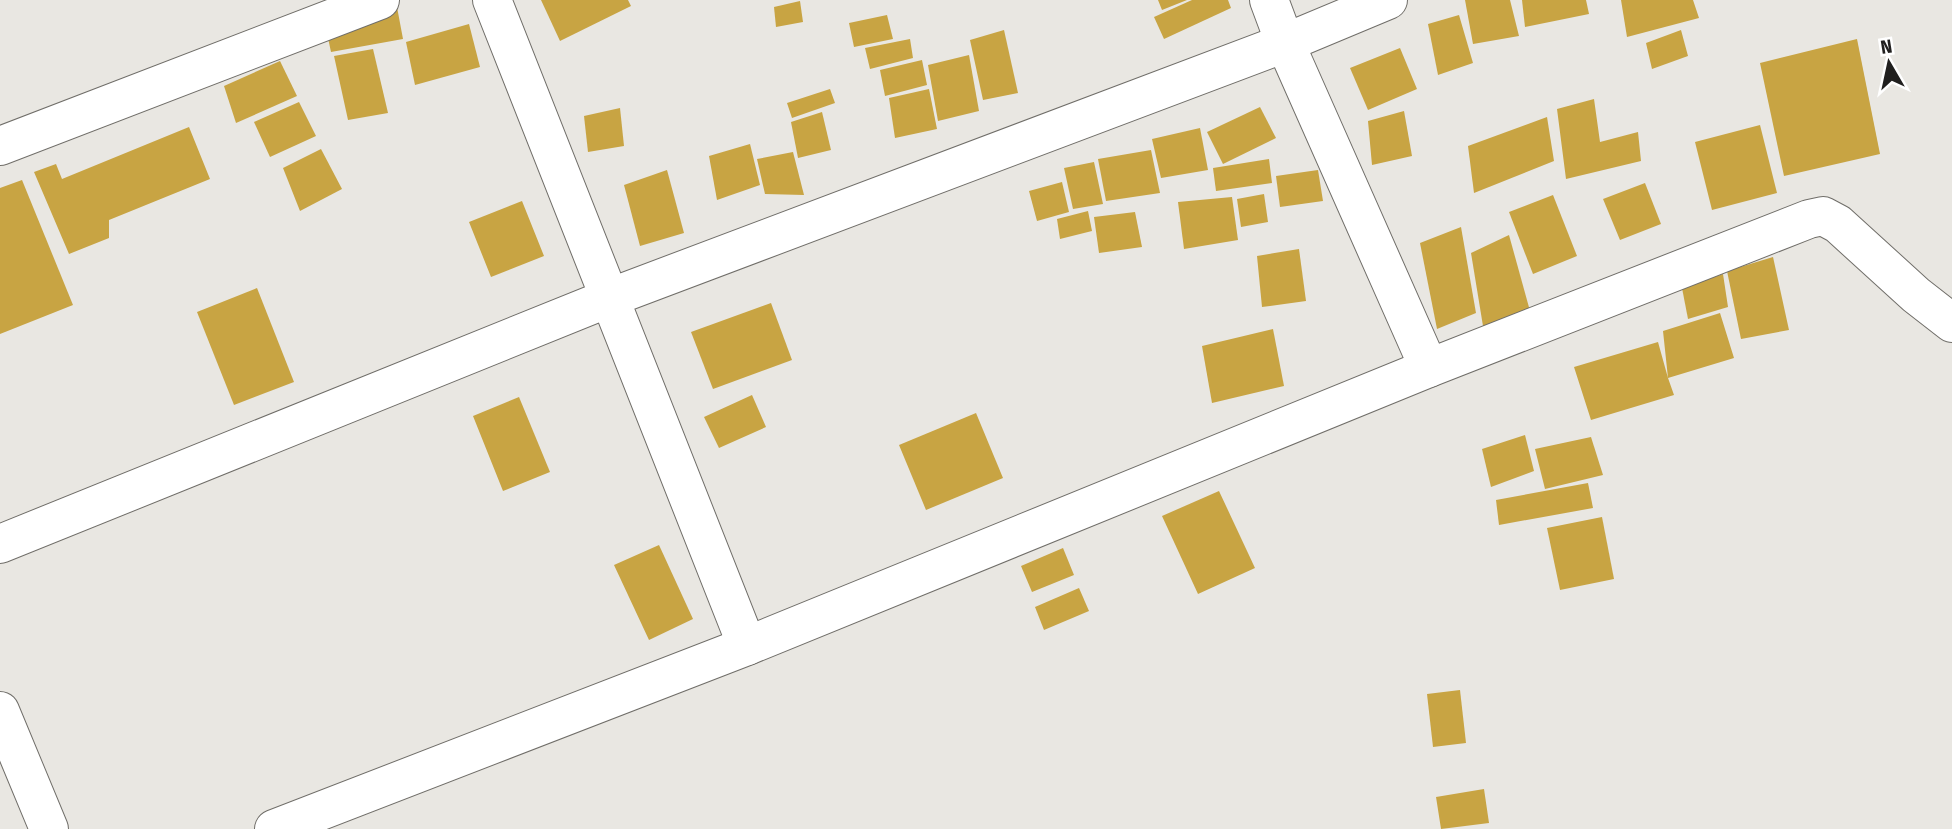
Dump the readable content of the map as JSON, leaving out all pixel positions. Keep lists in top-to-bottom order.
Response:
{
  "north": "top"
}
